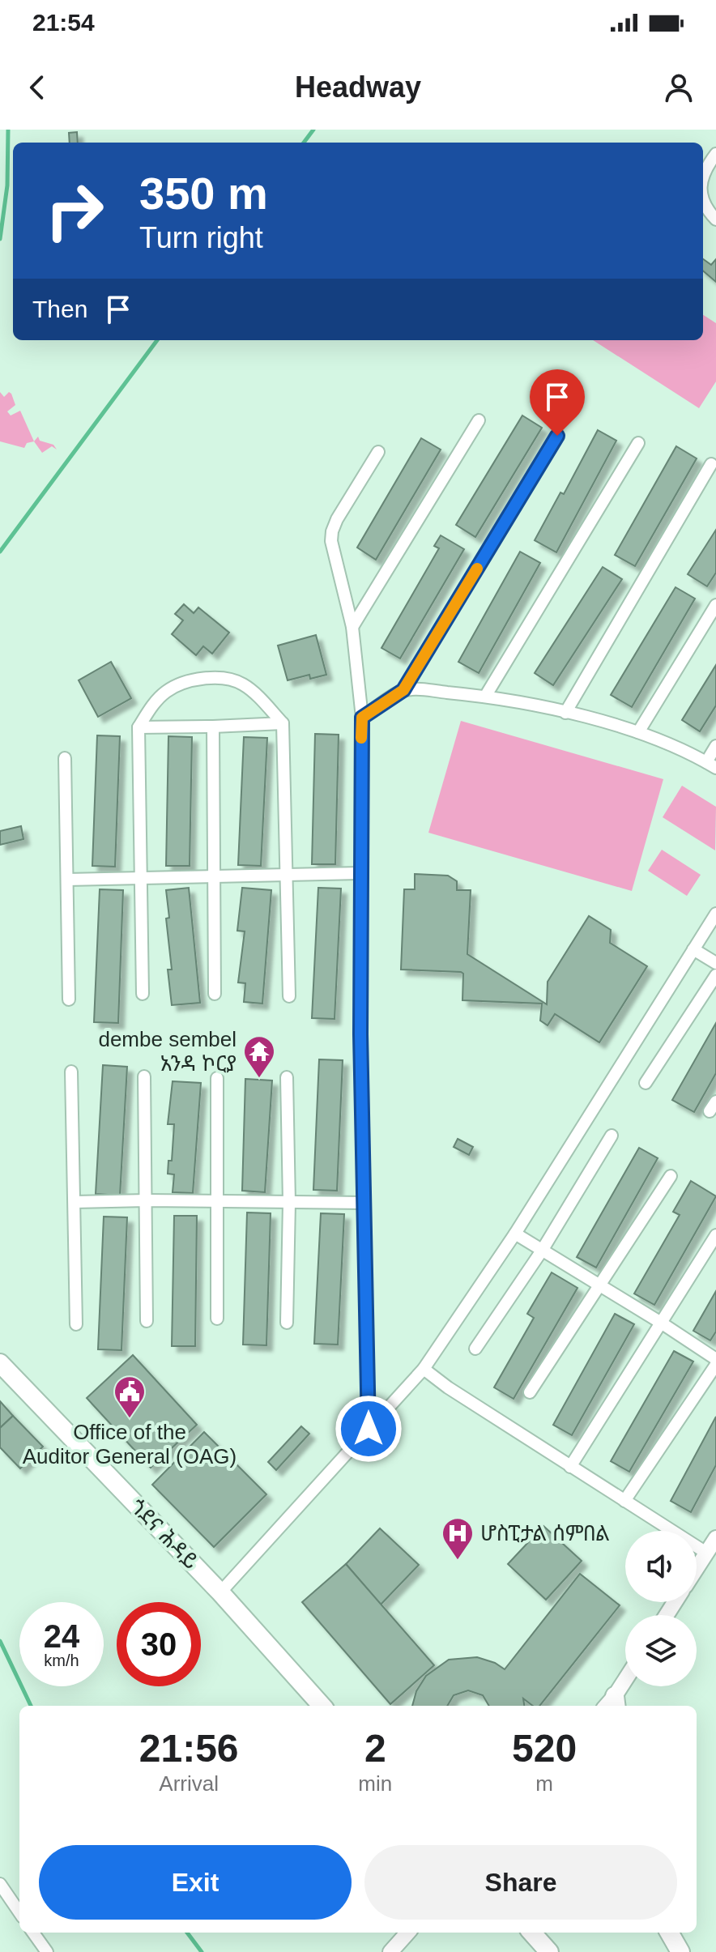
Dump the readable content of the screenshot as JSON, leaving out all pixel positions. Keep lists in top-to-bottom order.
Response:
{
  "streets": {
    "main road": ["ጎደና ሕዳይ"]
  },
  "places": {
    "temple": ["dembe sembel አንዳ ኮርያ"],
    "public building": ["Office of the Auditor General (OAG)"],
    "hospital": ["ሆስፒታል ሰምበል"]
  },
  "page": {
    "status": "21:54",
    "header": "Headway",
    "turn": ["350 m", "Turn right"],
    "then": "Then",
    "speed": "24 km/h",
    "limit": "30",
    "eta": [
      "21:56",
      "Arrival",
      "2",
      "min",
      "520",
      "m"
    ],
    "buttons": ["Exit", "Share"]
  }
}
